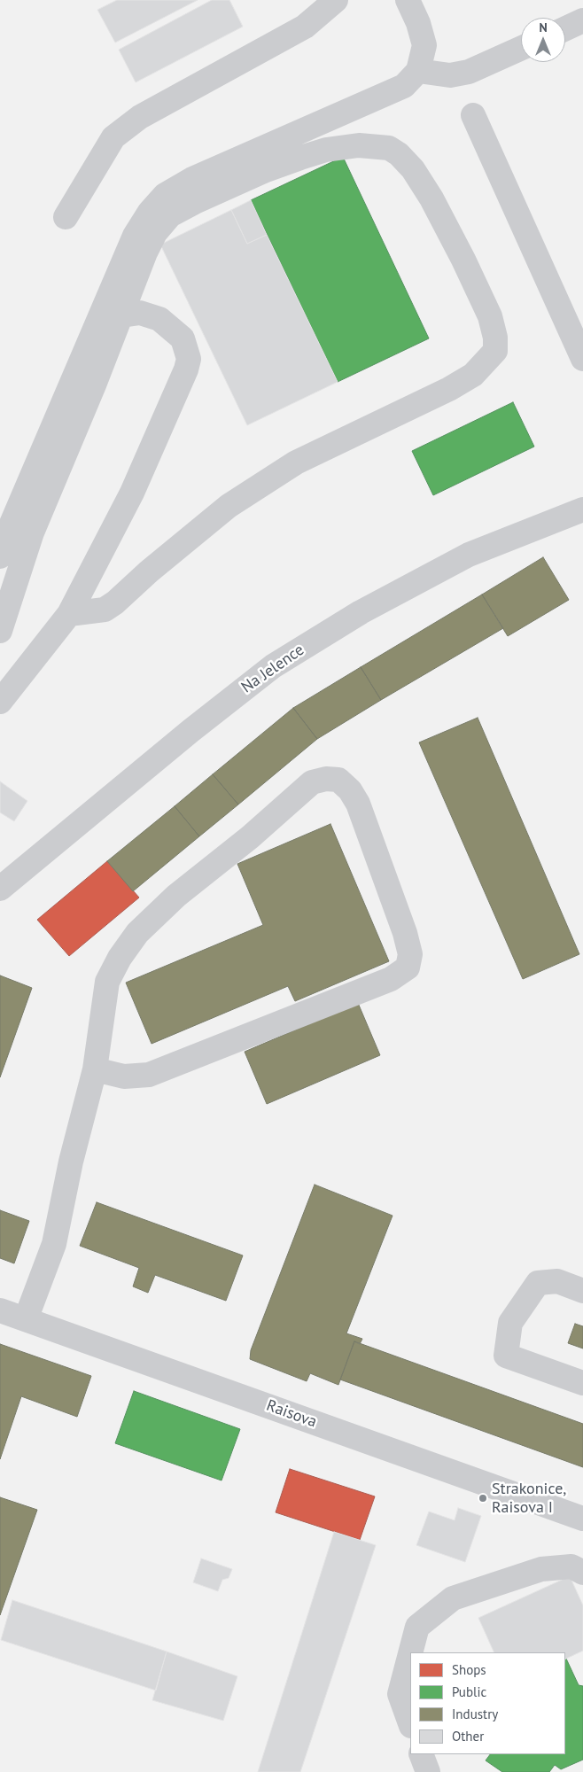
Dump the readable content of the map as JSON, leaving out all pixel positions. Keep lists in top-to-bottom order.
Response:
{
  "streets": {
    "street": ["Na Jelence", "Raisova"]
  },
  "places": ["Strakonice, Raisova I"],
  "legend": [
    "Shops",
    "Public",
    "Industry",
    "Other"
  ],
  "north": "top"
}
